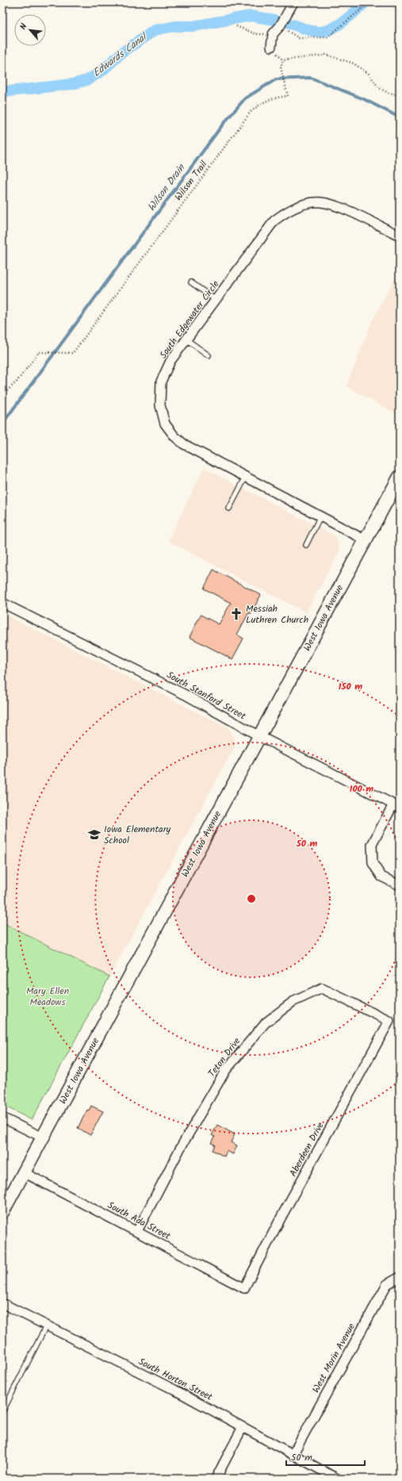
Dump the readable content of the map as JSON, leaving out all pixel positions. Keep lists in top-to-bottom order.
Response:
{
  "streets": {
    "street": [
      "South Edgewater Circle",
      "West Iowa Avenue",
      "South Stanford Street",
      "Teton Drive",
      "Aberdeen Drive",
      "South Ada Street",
      "West Morin Avenue",
      "South Horton Street"
    ],
    "path": ["Wilson Trail"]
  },
  "crossings": [
    ["South Edgewater Circle", "West Iowa Avenue"],
    ["West Iowa Avenue", "South Stanford Street"],
    ["West Iowa Avenue", "South Ada Street"],
    ["Teton Drive", "Aberdeen Drive"],
    ["Teton Drive", "South Ada Street"],
    ["Aberdeen Drive", "South Ada Street"],
    ["West Morin Avenue", "South Horton Street"]
  ],
  "water": ["Edwards Canal", "Wilson Drain"],
  "parks": ["Mary Ellen Meadows"],
  "places": {
    "church": ["Messiah Luthren Church"],
    "school or university": ["Iowa Elementary School"]
  },
  "scale_bar": "50 m",
  "north": "top left",
  "rings": ["150 m", "100 m", "50 m"]
}
